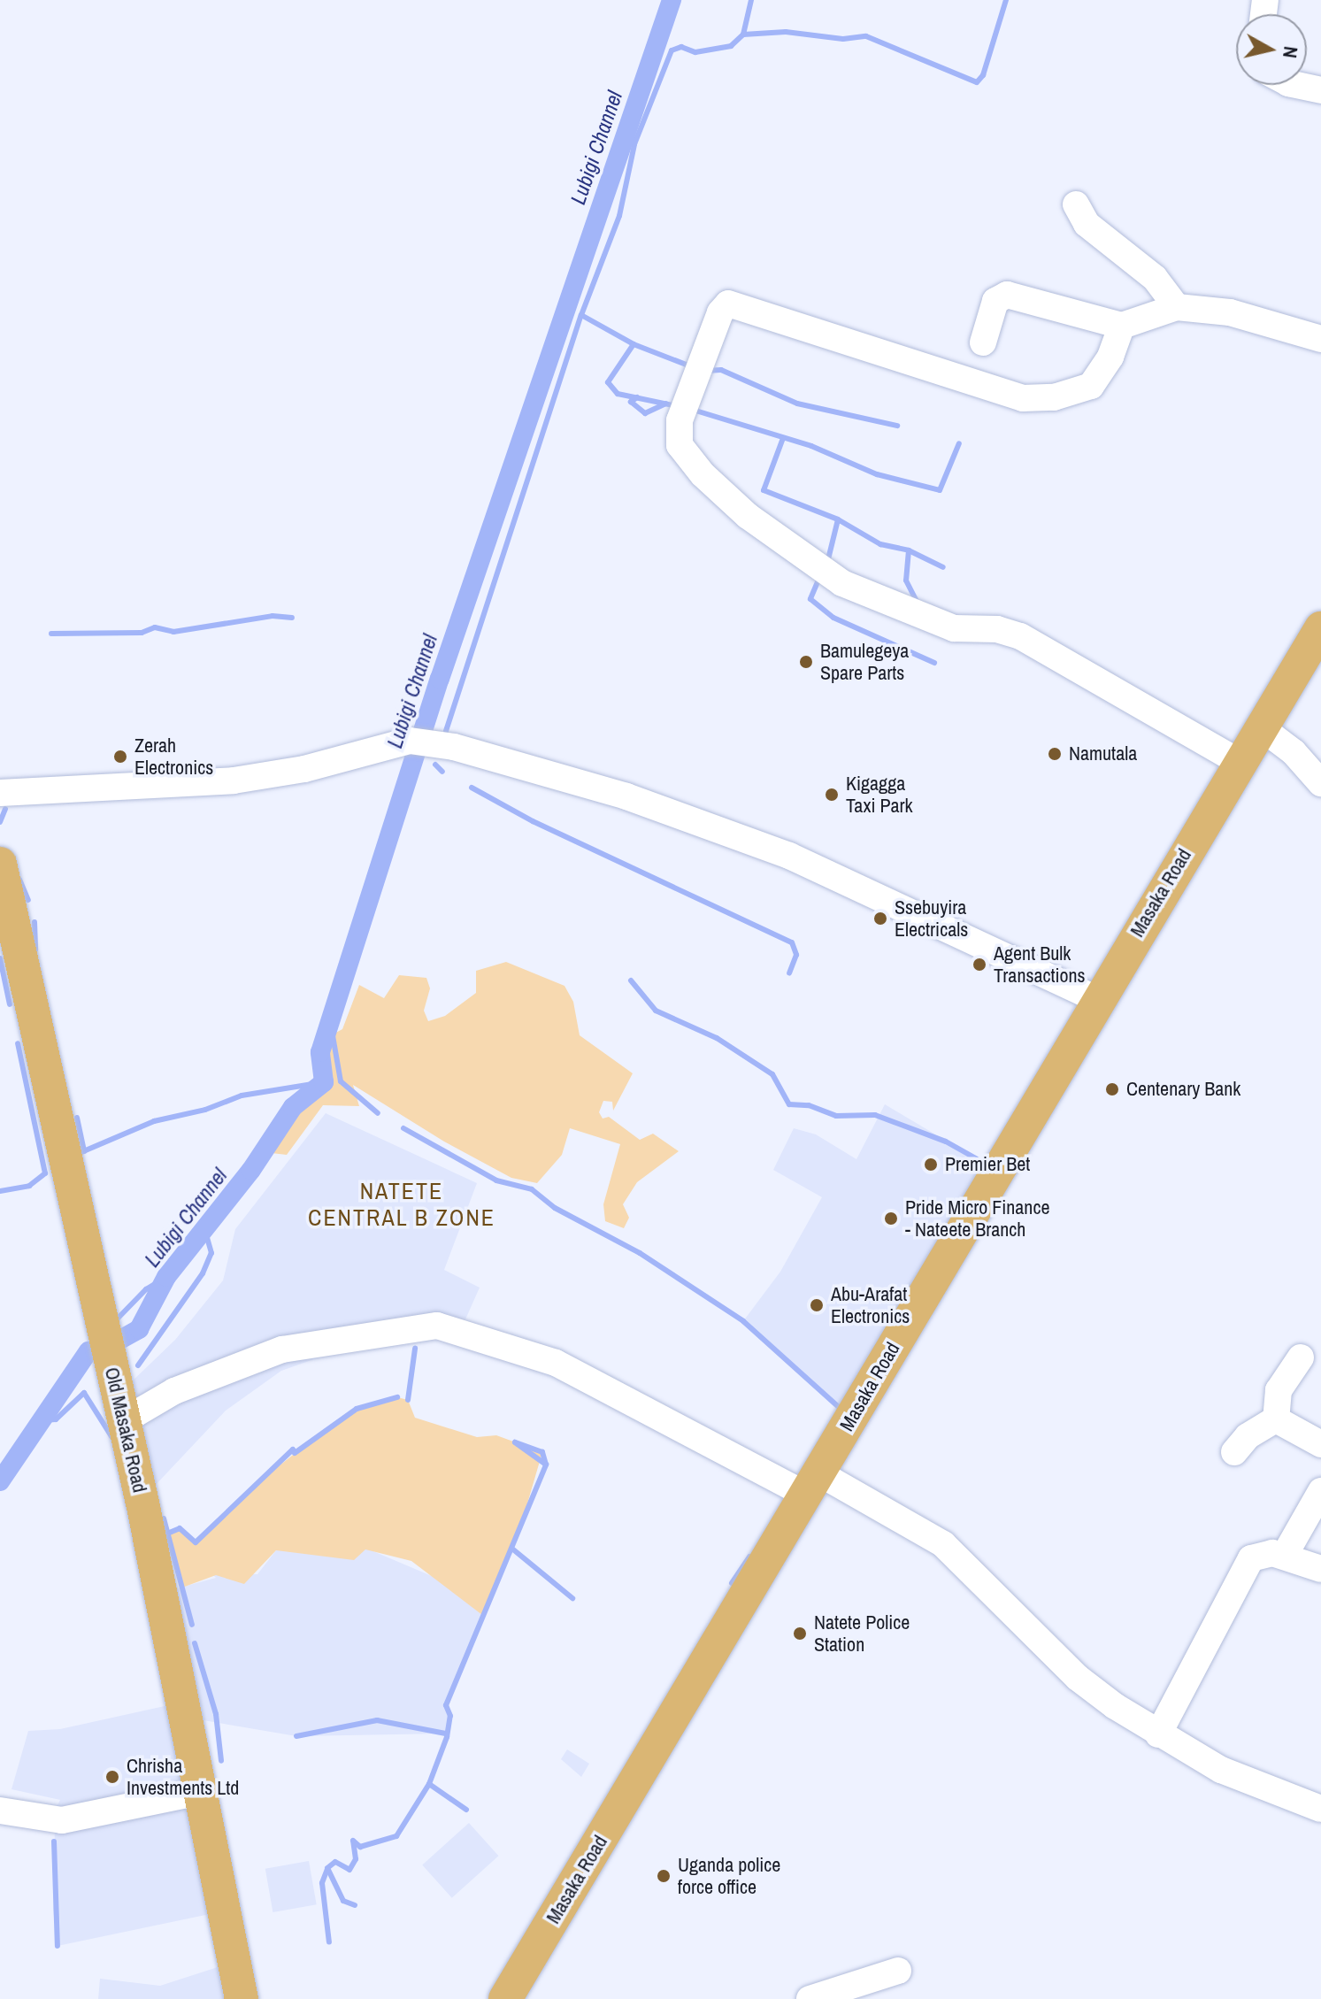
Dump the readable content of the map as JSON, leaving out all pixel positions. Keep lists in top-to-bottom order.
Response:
{
  "streets": {
    "main road": ["Masaka Road", "Old Masaka Road"]
  },
  "districts": ["NATETE CENTRAL B ZONE"],
  "water": ["Lubigi Channel"],
  "places": [
    "Bamulegeya Spare Parts",
    "Namutala",
    "Zerah Electronics",
    "Kigagga Taxi Park",
    "Ssebuyira Electricals",
    "Agent Bulk Transactions",
    "Centenary Bank",
    "Premier Bet",
    "Pride Micro Finance - Nateete Branch",
    "Abu-Arafat Electronics",
    "Natete Police Station",
    "Chrisha Investments Ltd",
    "Uganda police force office"
  ],
  "north": "right"
}
